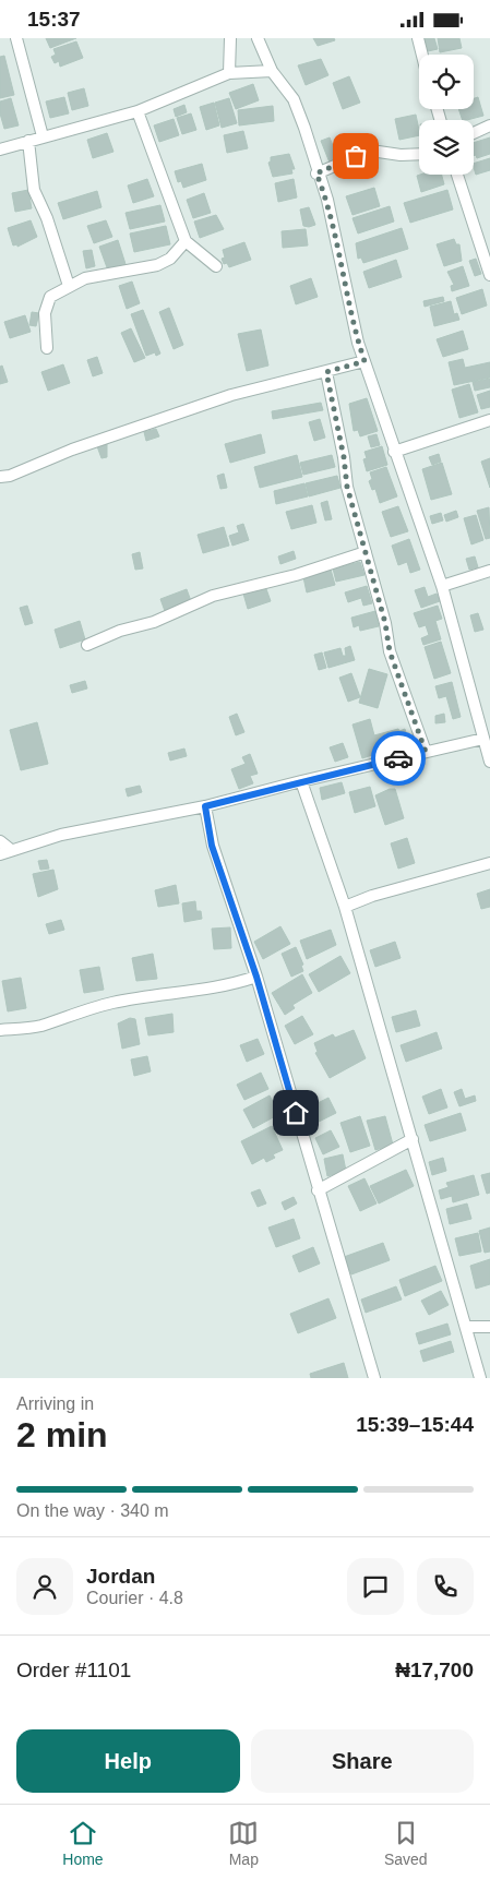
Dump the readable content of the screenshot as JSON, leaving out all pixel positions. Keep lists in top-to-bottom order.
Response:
{
  "page": {
    "status": "15:37",
    "heading": ["2 min", "Arriving in", "15:39–15:44"],
    "panel": [
      "Jordan",
      "Courier · 4.8",
      "Order #1101",
      "₦17,700"
    ],
    "bar": "On the way · 340 m",
    "buttons": ["Help", "Share"],
    "tabs": ["Home", "Map", "Saved"]
  }
}
